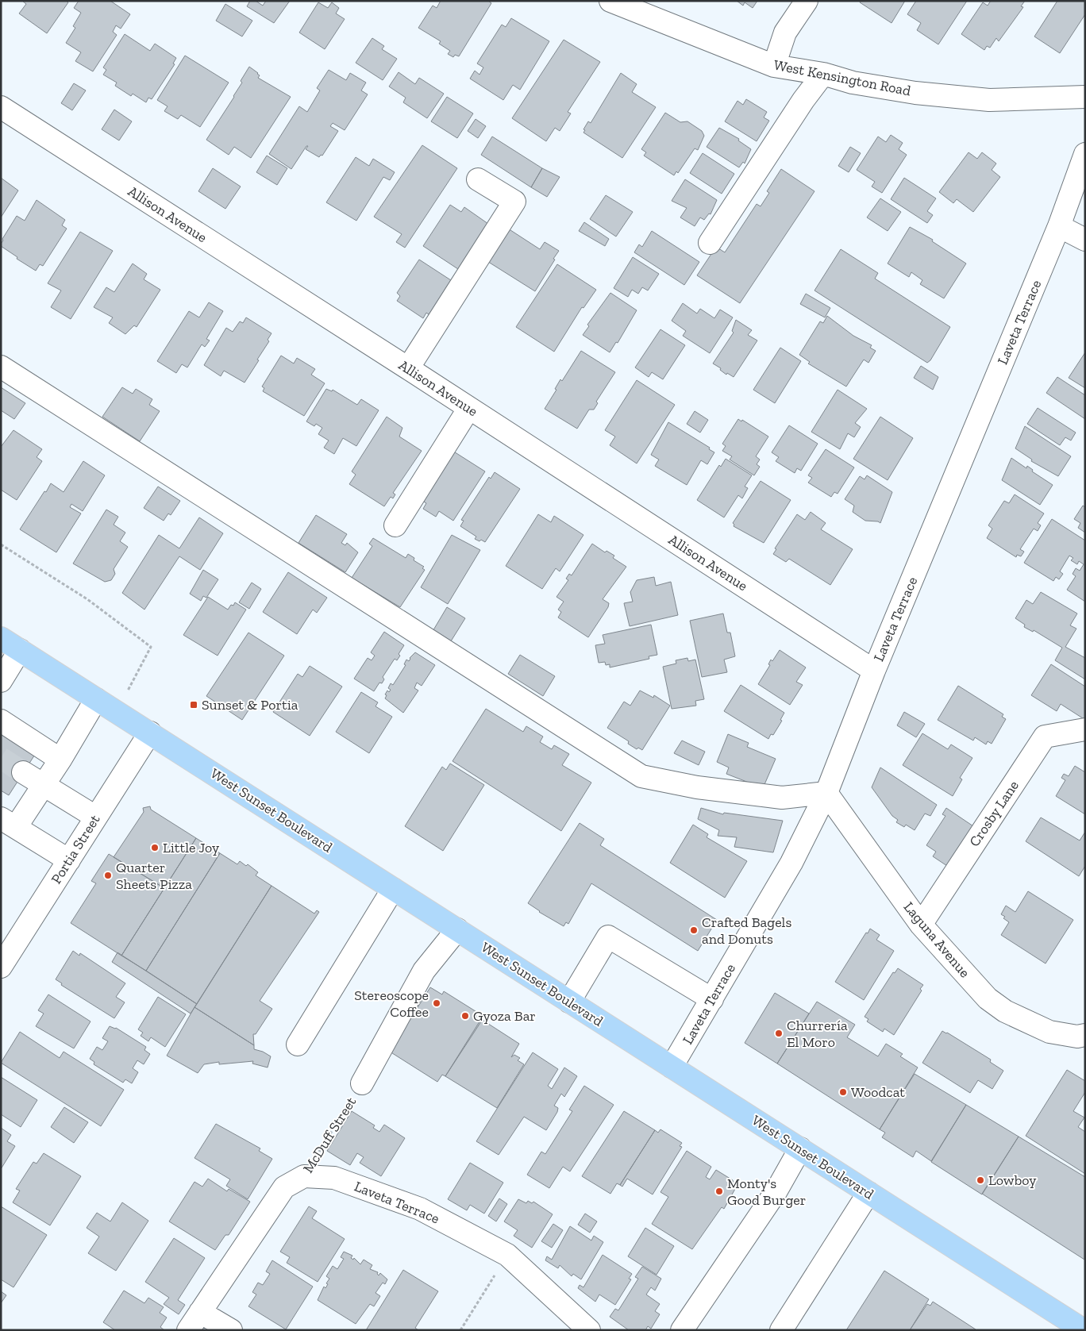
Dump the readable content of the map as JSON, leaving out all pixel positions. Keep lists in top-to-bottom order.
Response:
{
  "streets": {
    "main road": ["West Sunset Boulevard"],
    "street": [
      "West Kensington Road",
      "Allison Avenue",
      "Laveta Terrace",
      "Crosby Lane",
      "Portia Street",
      "Laguna Avenue",
      "McDuff Street"
    ]
  },
  "crossings": [
    ["Allison Avenue", "Laveta Terrace"],
    ["Laveta Terrace", "West Sunset Boulevard"],
    ["Laveta Terrace", "Laguna Avenue"],
    ["Laveta Terrace", "McDuff Street"],
    ["West Sunset Boulevard", "Portia Street"],
    ["West Sunset Boulevard", "McDuff Street"],
    ["Crosby Lane", "Laguna Avenue"]
  ],
  "places": {
    "transit": ["Sunset & Portia"],
    "other": [
      "Little Joy",
      "Quarter Sheets Pizza",
      "Crafted Bagels and Donuts",
      "Stereoscope Coffee",
      "Gyoza Bar",
      "Churrería El Moro",
      "Woodcat",
      "Lowboy",
      "Monty's Good Burger"
    ]
  }
}
